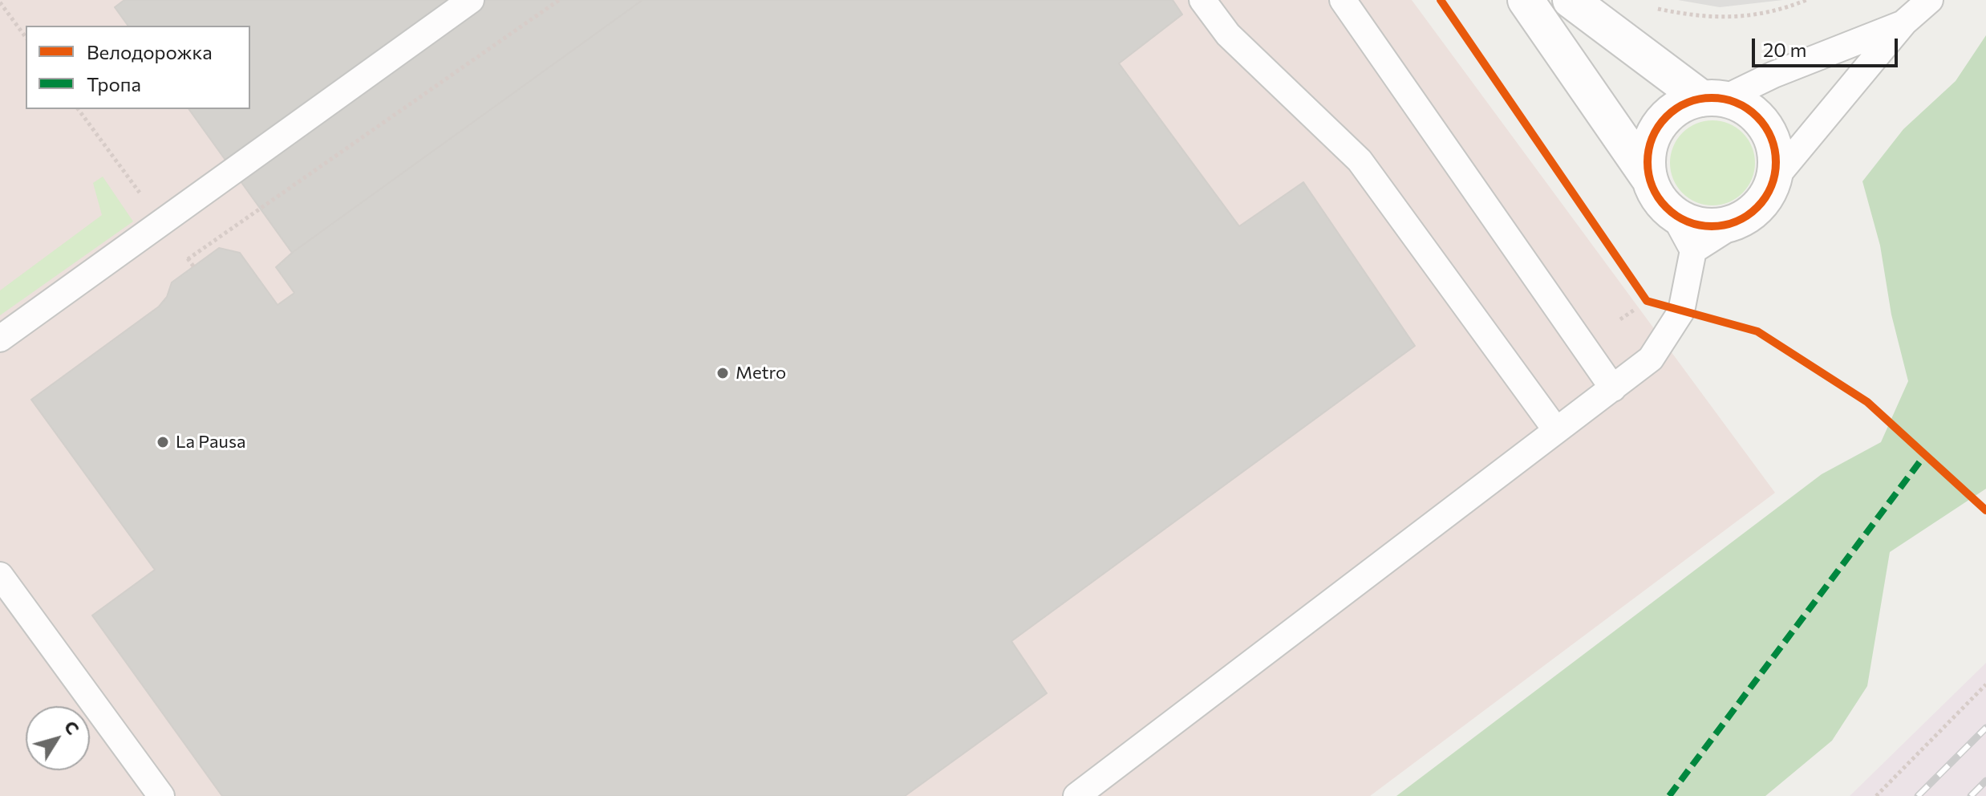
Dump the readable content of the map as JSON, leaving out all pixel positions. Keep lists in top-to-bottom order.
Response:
{
  "places": ["Metro", "La Pausa"],
  "legend": ["Велодорожка", "Тропа"],
  "scale_bar": "20 m",
  "north": "top right"
}
